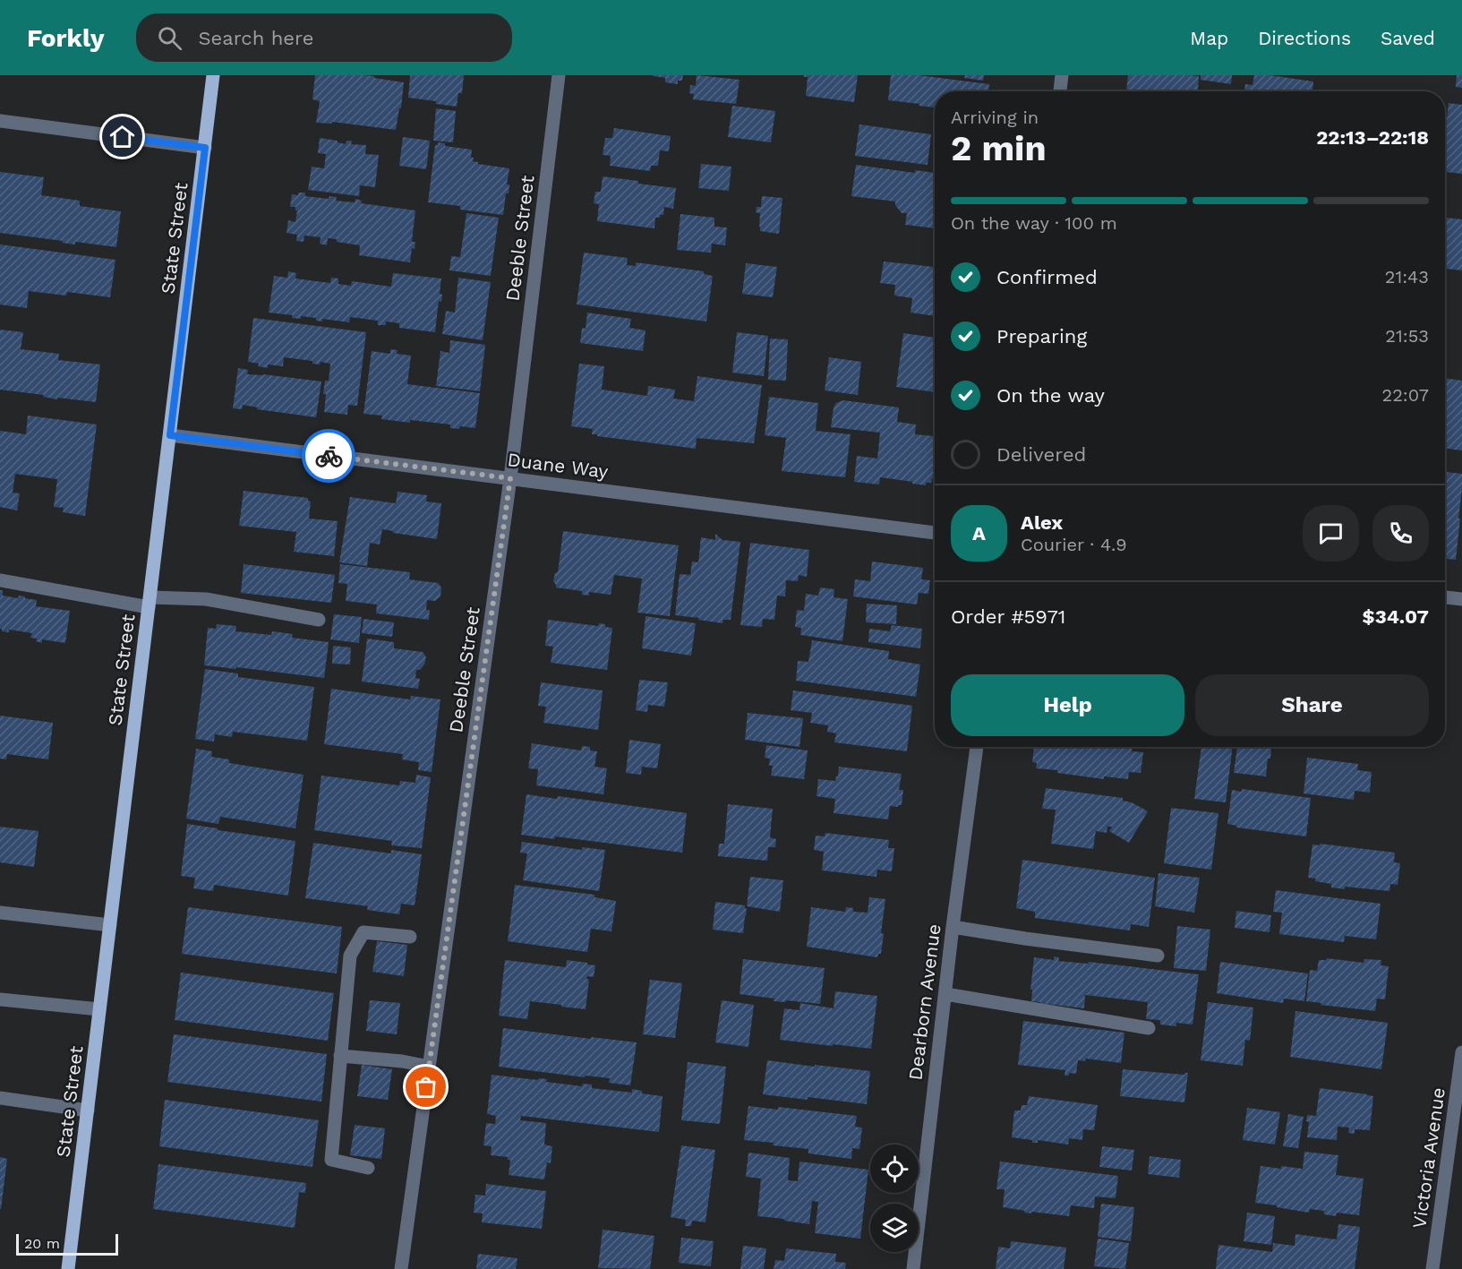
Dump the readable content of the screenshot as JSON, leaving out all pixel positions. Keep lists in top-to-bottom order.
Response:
{
  "streets": {
    "main road": ["State Street"],
    "street": [
      "Deeble Street",
      "Duane Way",
      "Dearborn Avenue",
      "Victoria Avenue"
    ]
  },
  "crossings": [
    ["State Street", "Duane Way"],
    ["Deeble Street", "Duane Way"]
  ],
  "scale_bar": "20 m",
  "page": {
    "header": "Forkly",
    "search": "Search here",
    "nav": ["Map", "Directions", "Saved"],
    "heading": ["2 min", "Arriving in", "22:13–22:18"],
    "panel": [
      "Alex",
      "Courier · 4.9",
      "Order #5971",
      "$34.07"
    ],
    "bar": "On the way · 100 m",
    "list": [
      ["Confirmed", "21:43"],
      ["Preparing", "21:53"],
      ["On the way", "22:07"],
      "Delivered"
    ],
    "round": "A",
    "buttons": ["Help", "Share"],
    "scale": "20 m"
  }
}
